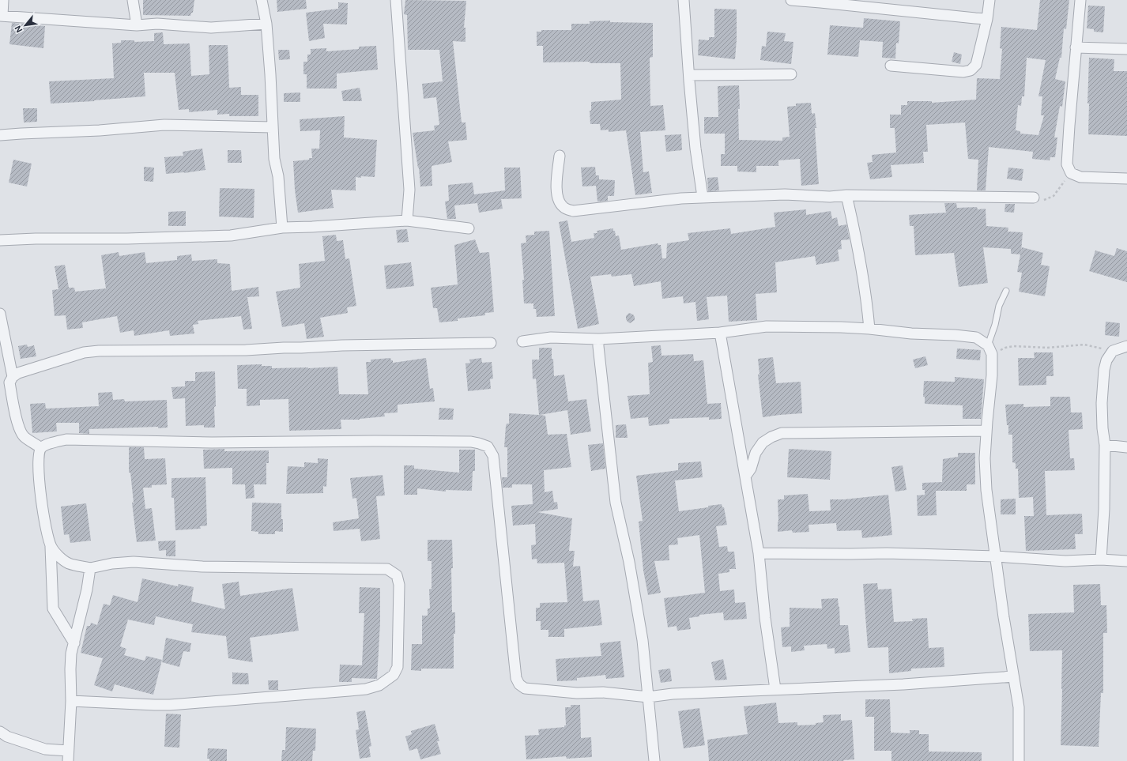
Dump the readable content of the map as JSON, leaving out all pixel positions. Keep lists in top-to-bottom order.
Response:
{
  "north": "bottom left"
}
